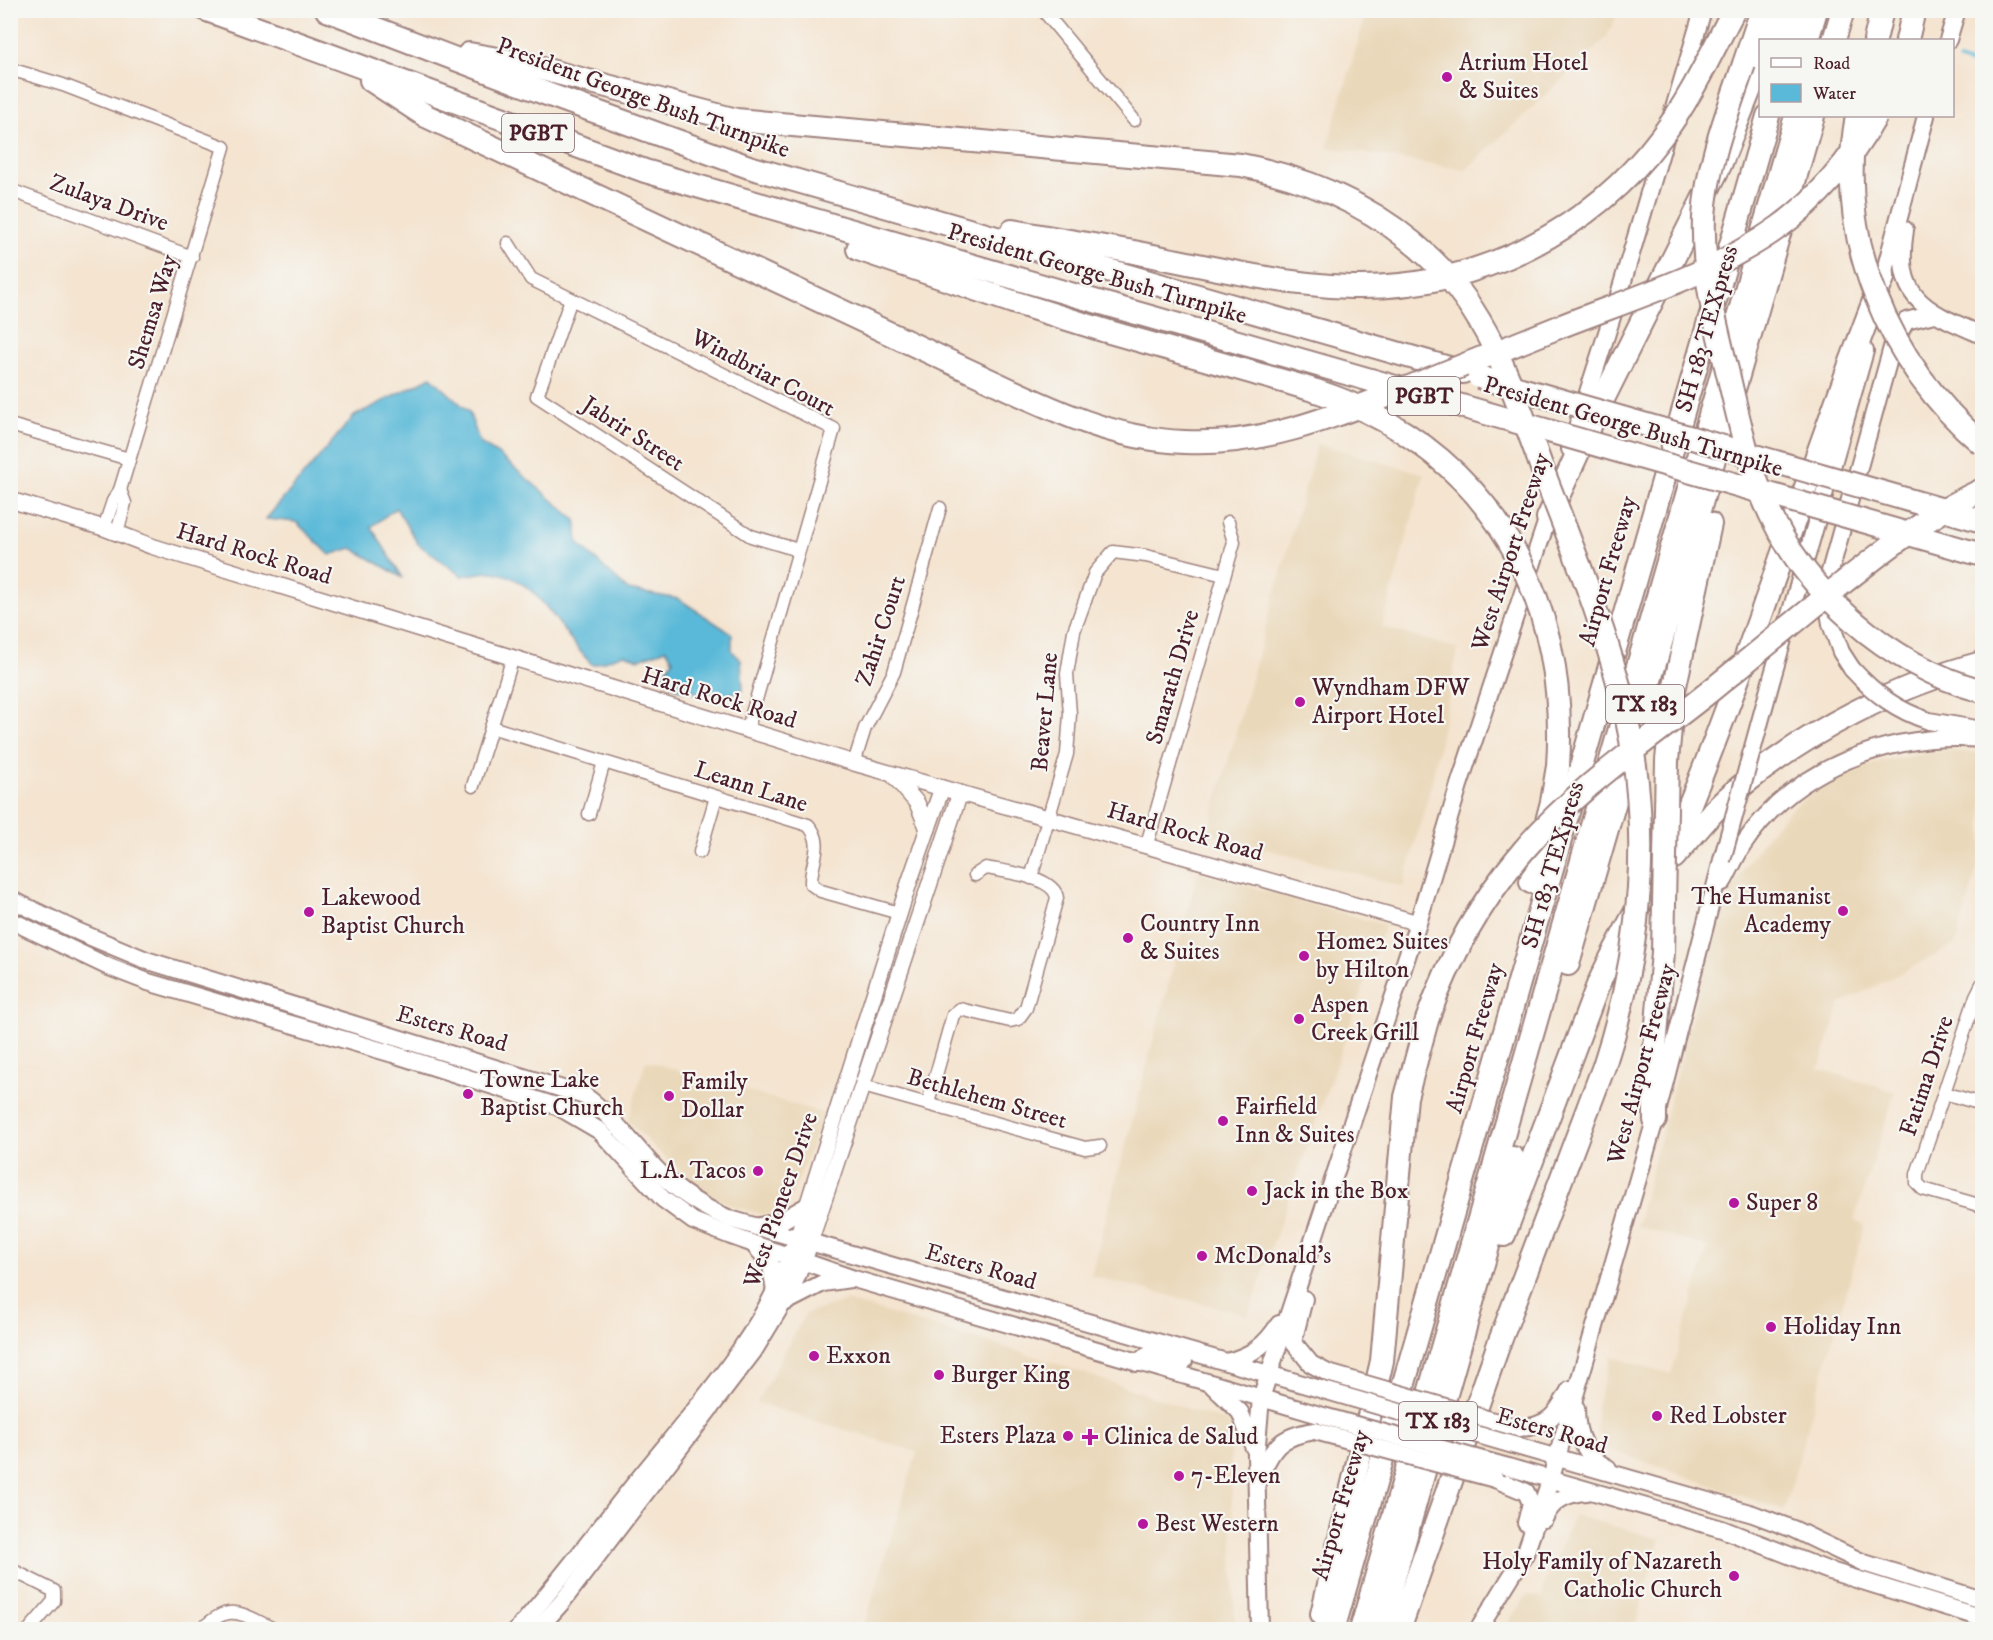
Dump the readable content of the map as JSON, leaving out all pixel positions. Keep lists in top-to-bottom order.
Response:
{
  "streets": {
    "highway": [
      "President George Bush Turnpike",
      "PGBT",
      "SH 183 TEXpress",
      "Airport Freeway",
      "TX 183"
    ],
    "main road": ["West Airport Freeway", "Esters Road", "West Pioneer Drive"],
    "street": [
      "Zulaya Drive",
      "Shemsa Way",
      "Windbriar Court",
      "Jabrir Street",
      "Hard Rock Road",
      "Zahir Court",
      "Smarath Drive",
      "Beaver Lane",
      "Leann Lane",
      "Fatima Drive",
      "Bethlehem Street"
    ]
  },
  "crossings": [
    ["Zulaya Drive", "Shemsa Way"],
    ["Shemsa Way", "Hard Rock Road"],
    ["Windbriar Court", "Jabrir Street"],
    ["Windbriar Court", "Hard Rock Road"],
    ["West Airport Freeway", "Hard Rock Road"],
    ["West Airport Freeway", "Esters Road"],
    ["Hard Rock Road", "Zahir Court"],
    ["Hard Rock Road", "Smarath Drive"],
    ["Hard Rock Road", "Beaver Lane"],
    ["Hard Rock Road", "West Pioneer Drive"],
    ["Smarath Drive", "Beaver Lane"],
    ["Leann Lane", "West Pioneer Drive"],
    ["Esters Road", "West Pioneer Drive"],
    ["Bethlehem Street", "West Pioneer Drive"]
  ],
  "places": {
    "other": [
      "Atrium Hotel & Suites",
      "Wyndham DFW Airport Hotel",
      "The Humanist Academy",
      "Lakewood Baptist Church",
      "Country Inn & Suites",
      "Home2 Suites by Hilton",
      "Aspen Creek Grill",
      "Towne Lake Baptist Church",
      "Family Dollar",
      "Fairfield Inn & Suites",
      "L.A. Tacos",
      "Jack in the Box",
      "Super 8",
      "McDonald's",
      "Holiday Inn",
      "Exxon",
      "Burger King",
      "Red Lobster",
      "Esters Plaza",
      "7-Eleven",
      "Best Western",
      "Holy Family of Nazareth Catholic Church"
    ],
    "health": ["Clinica de Salud"]
  },
  "legend": ["Road", "Water"]
}
